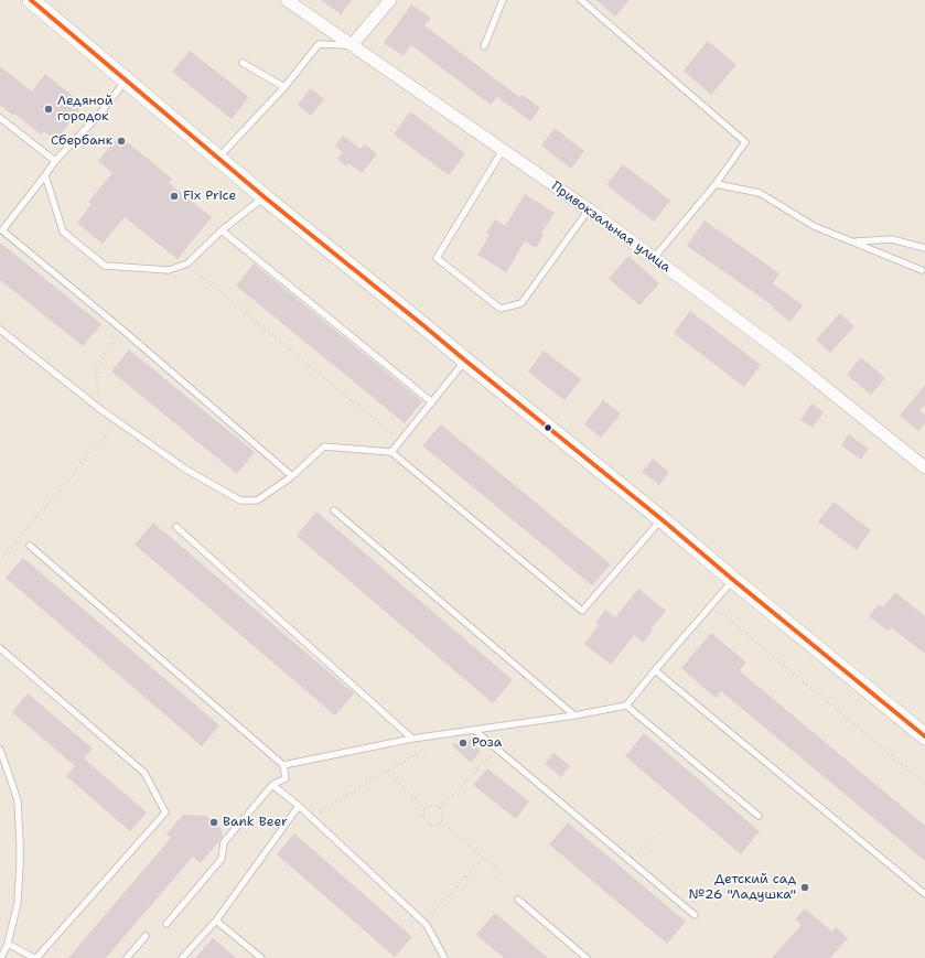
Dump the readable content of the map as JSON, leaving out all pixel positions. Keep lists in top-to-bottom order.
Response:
{
  "streets": {
    "street": ["Привокзальная улица"]
  },
  "places": [
    "Ледяной городок",
    "Сбербанк",
    "Fix Price",
    "Роза",
    "Bank Beer",
    "Детский сад №26 \"Ладушка\""
  ]
}
